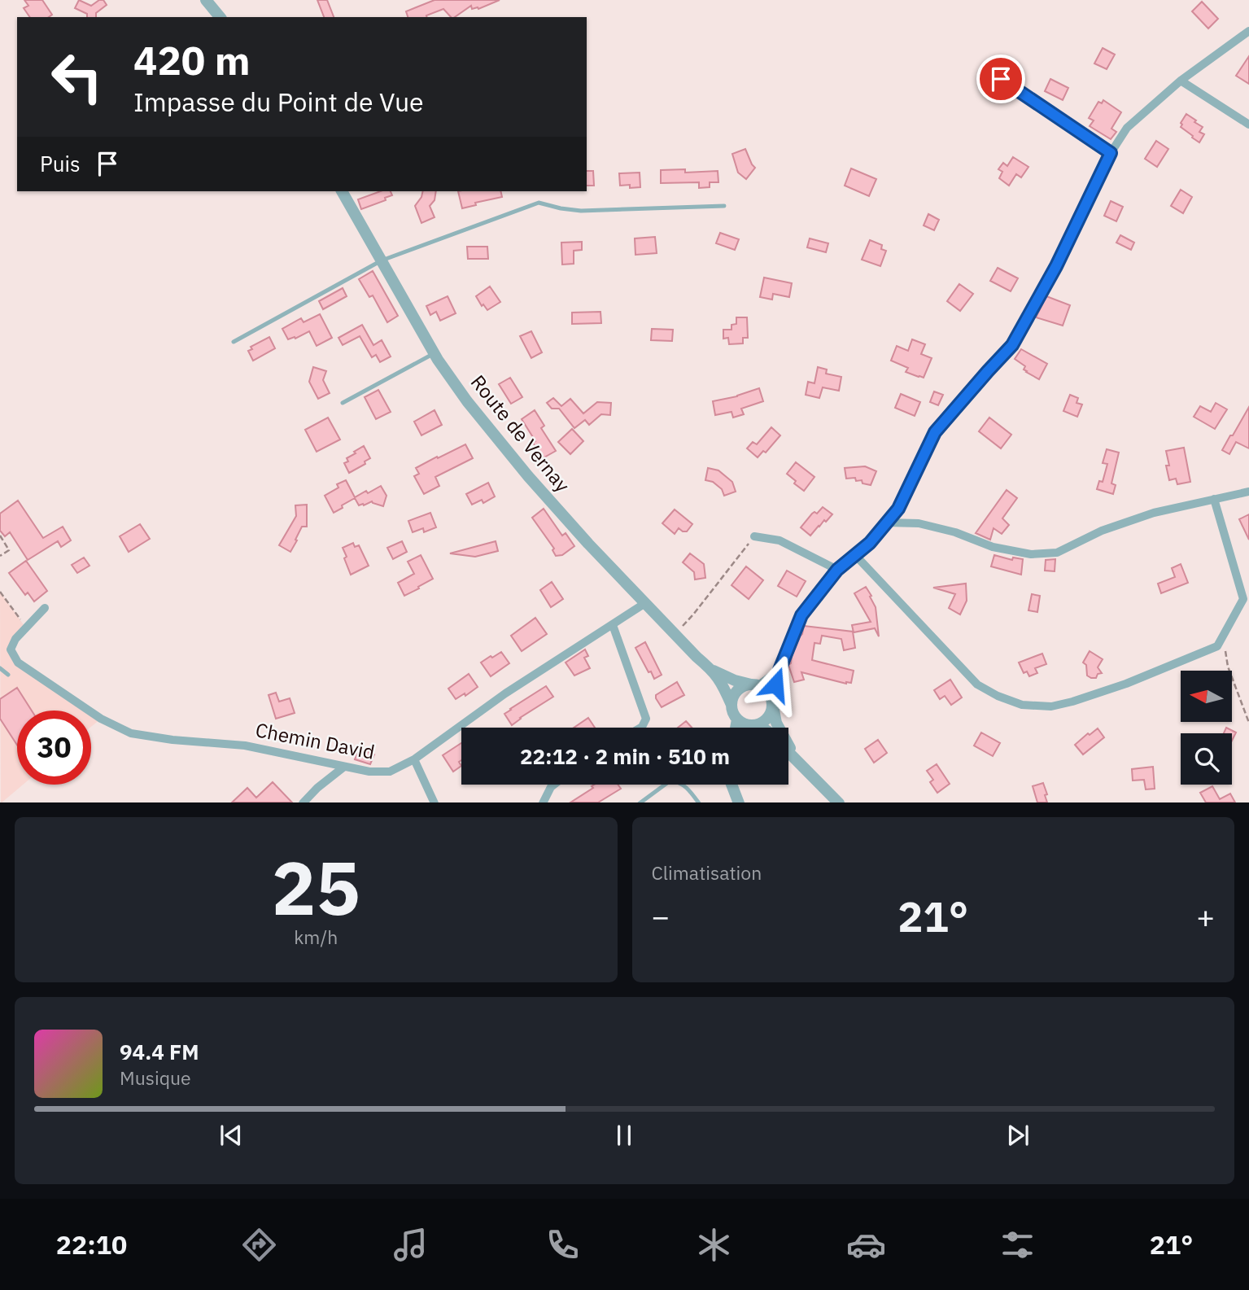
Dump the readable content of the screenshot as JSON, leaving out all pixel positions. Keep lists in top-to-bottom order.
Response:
{
  "streets": {
    "street": ["Route de Vernay", "Chemin David"]
  },
  "crossings": [
    ["Route de Vernay", "Chemin David"]
  ],
  "north": "left",
  "page": {
    "turn": ["420 m", "Impasse du Point de Vue"],
    "then": "Puis",
    "limit": "30",
    "trip": "22:12 · 2 min · 510 m",
    "tile": [
      ["25", "km/h"],
      "Climatisation"
    ],
    "heat": ["−", "21°", "+"],
    "song": ["94.4 FM", "Musique"],
    "tabs": ["22:10", "21°"]
  }
}
